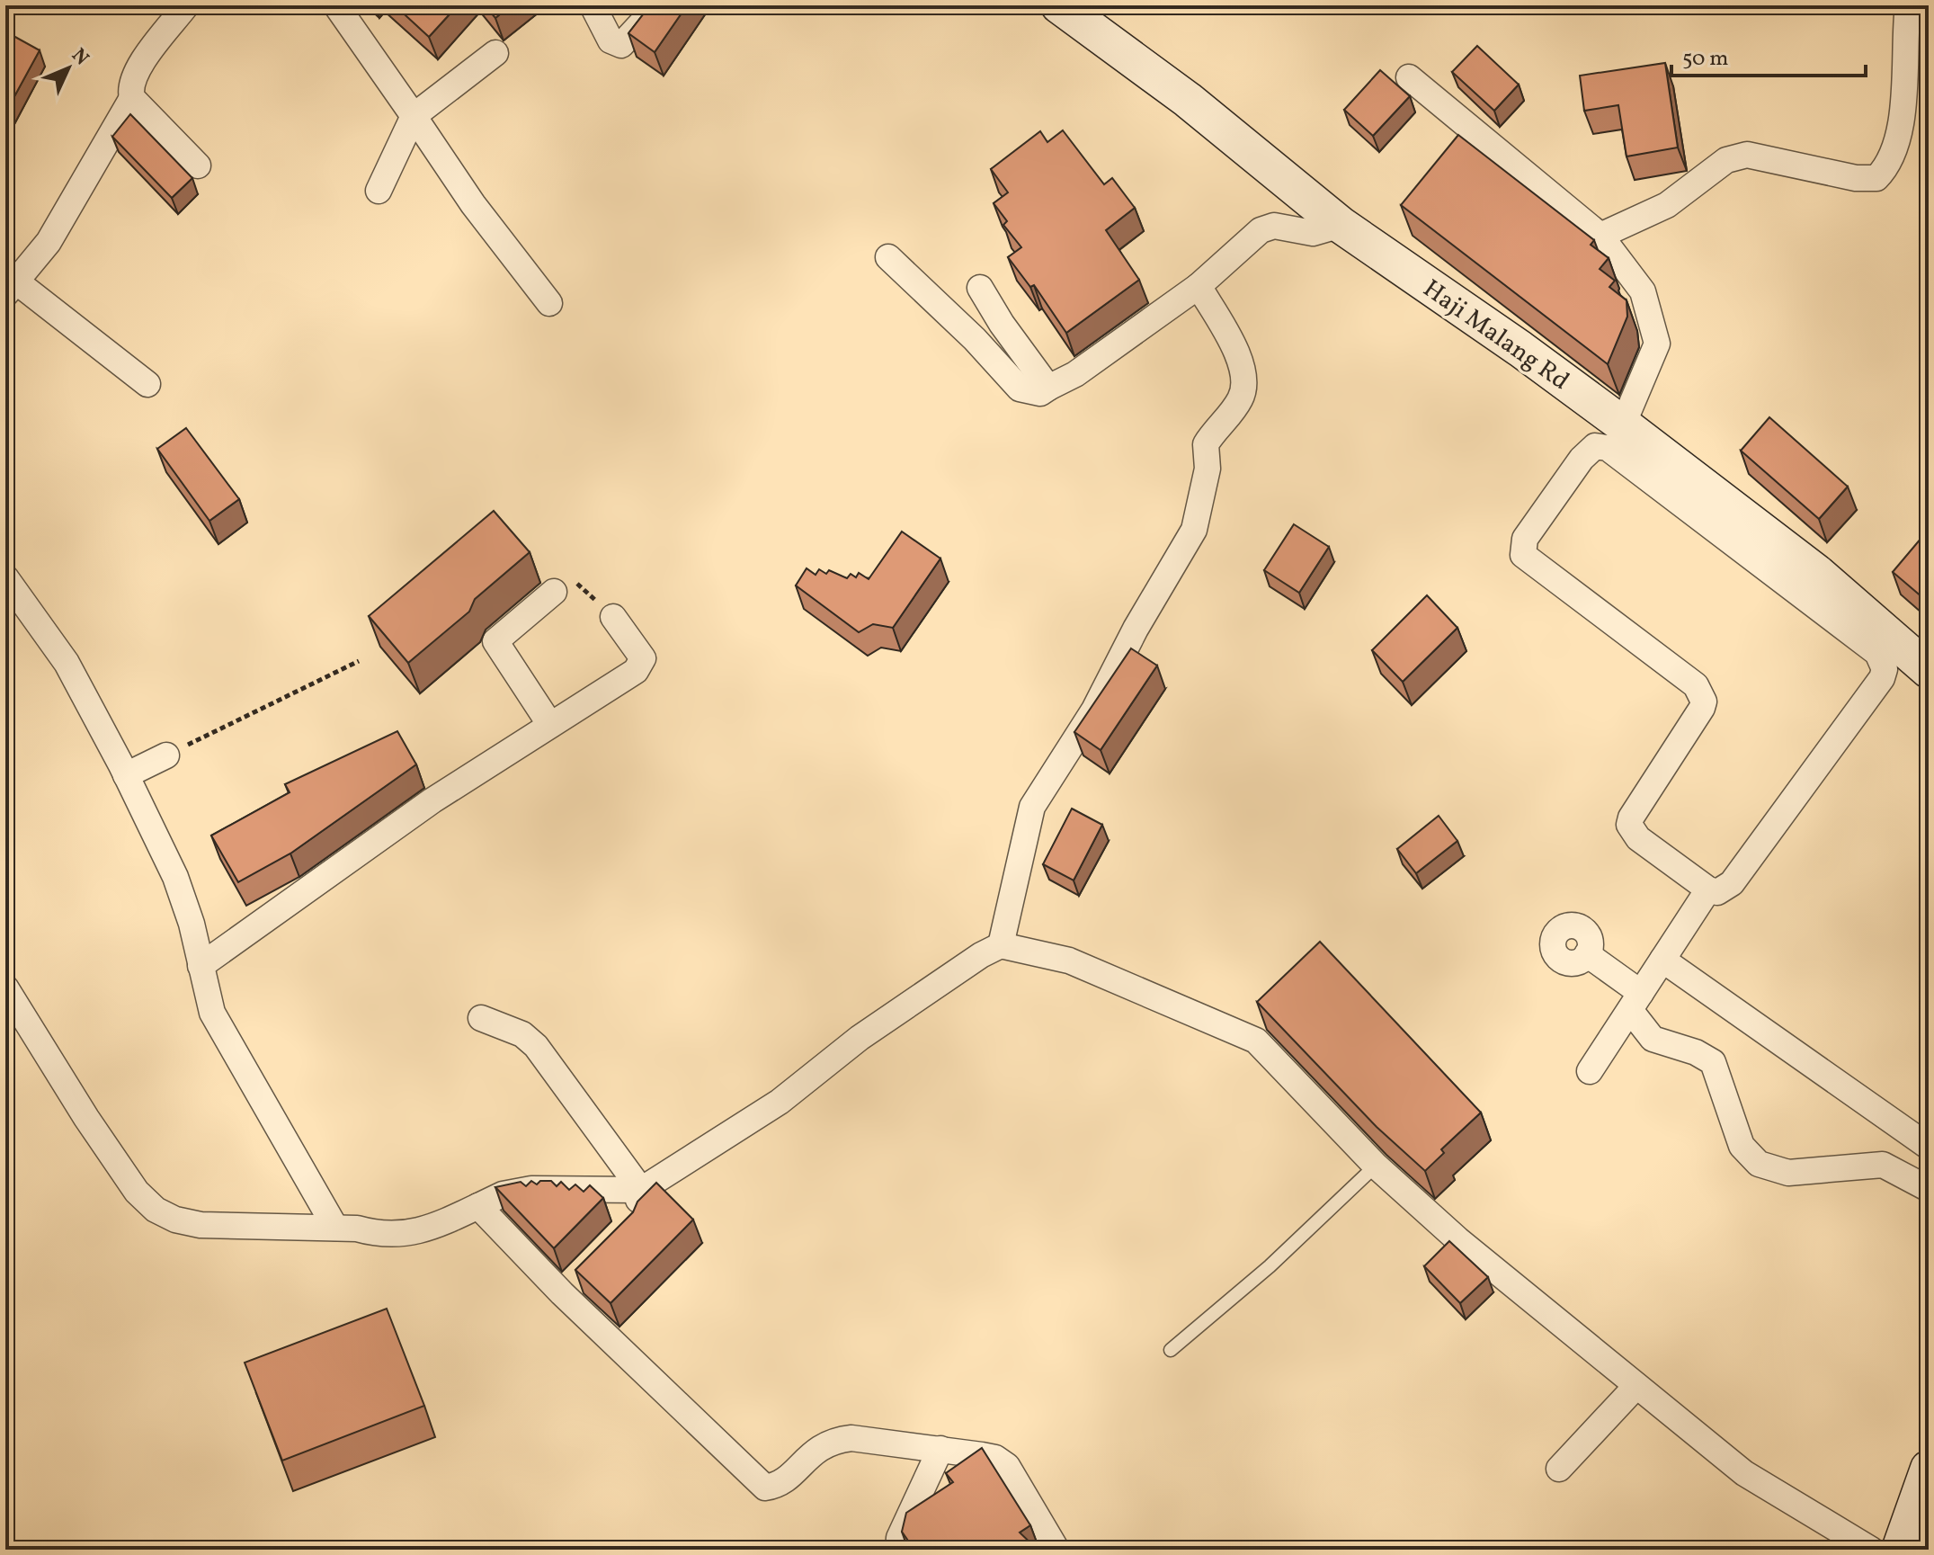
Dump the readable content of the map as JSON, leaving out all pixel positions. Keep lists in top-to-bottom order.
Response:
{
  "streets": {
    "street": ["Haji Malang Rd"]
  },
  "scale_bar": "50 m",
  "north": "top right"
}
